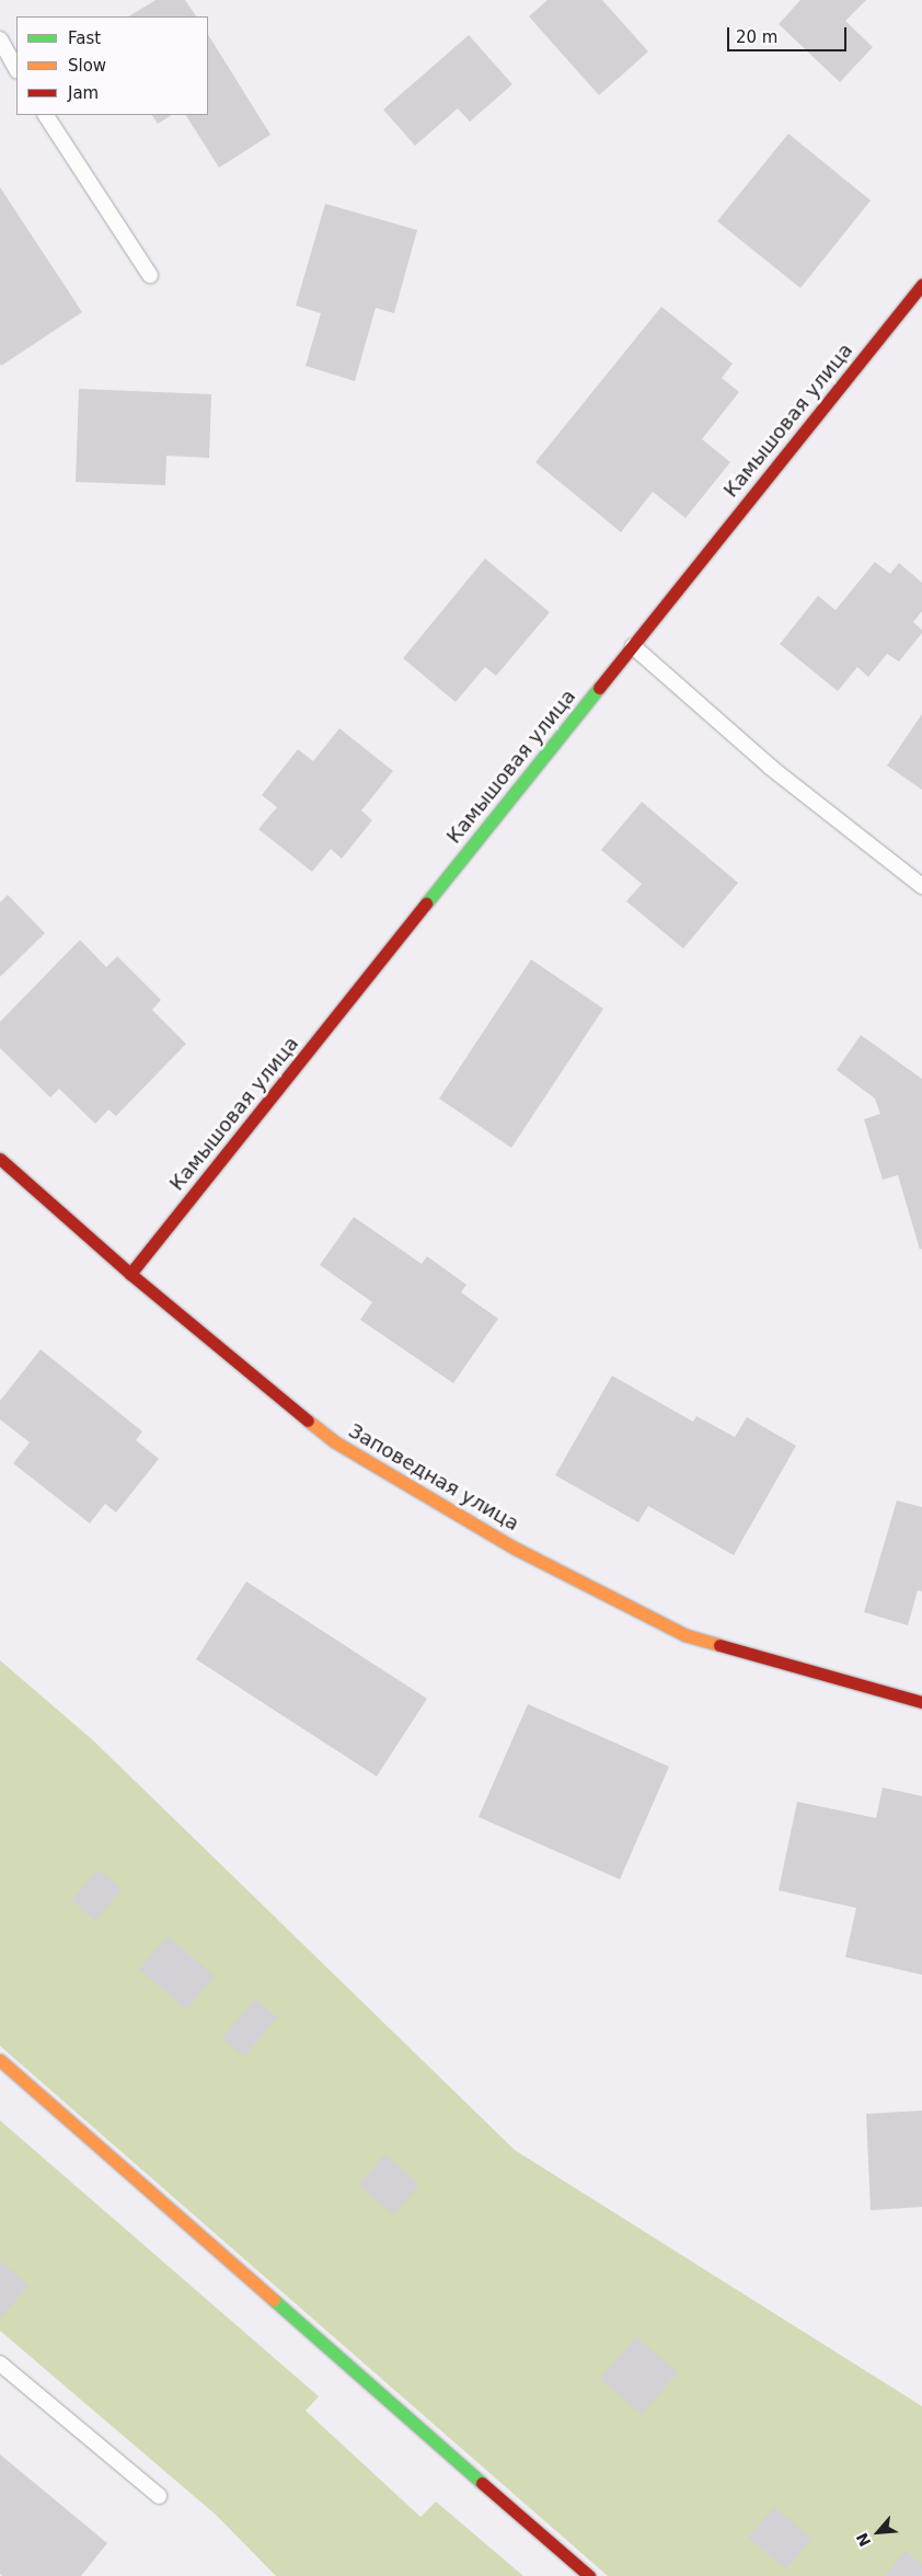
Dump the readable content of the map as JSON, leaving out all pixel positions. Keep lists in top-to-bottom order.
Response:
{
  "streets": {
    "street": ["Камышовая улица", "Заповедная улица"]
  },
  "crossings": [
    ["Камышовая улица", "Заповедная улица"]
  ],
  "legend": ["Fast", "Slow", "Jam"],
  "scale_bar": "20 m",
  "north": "bottom left"
}
